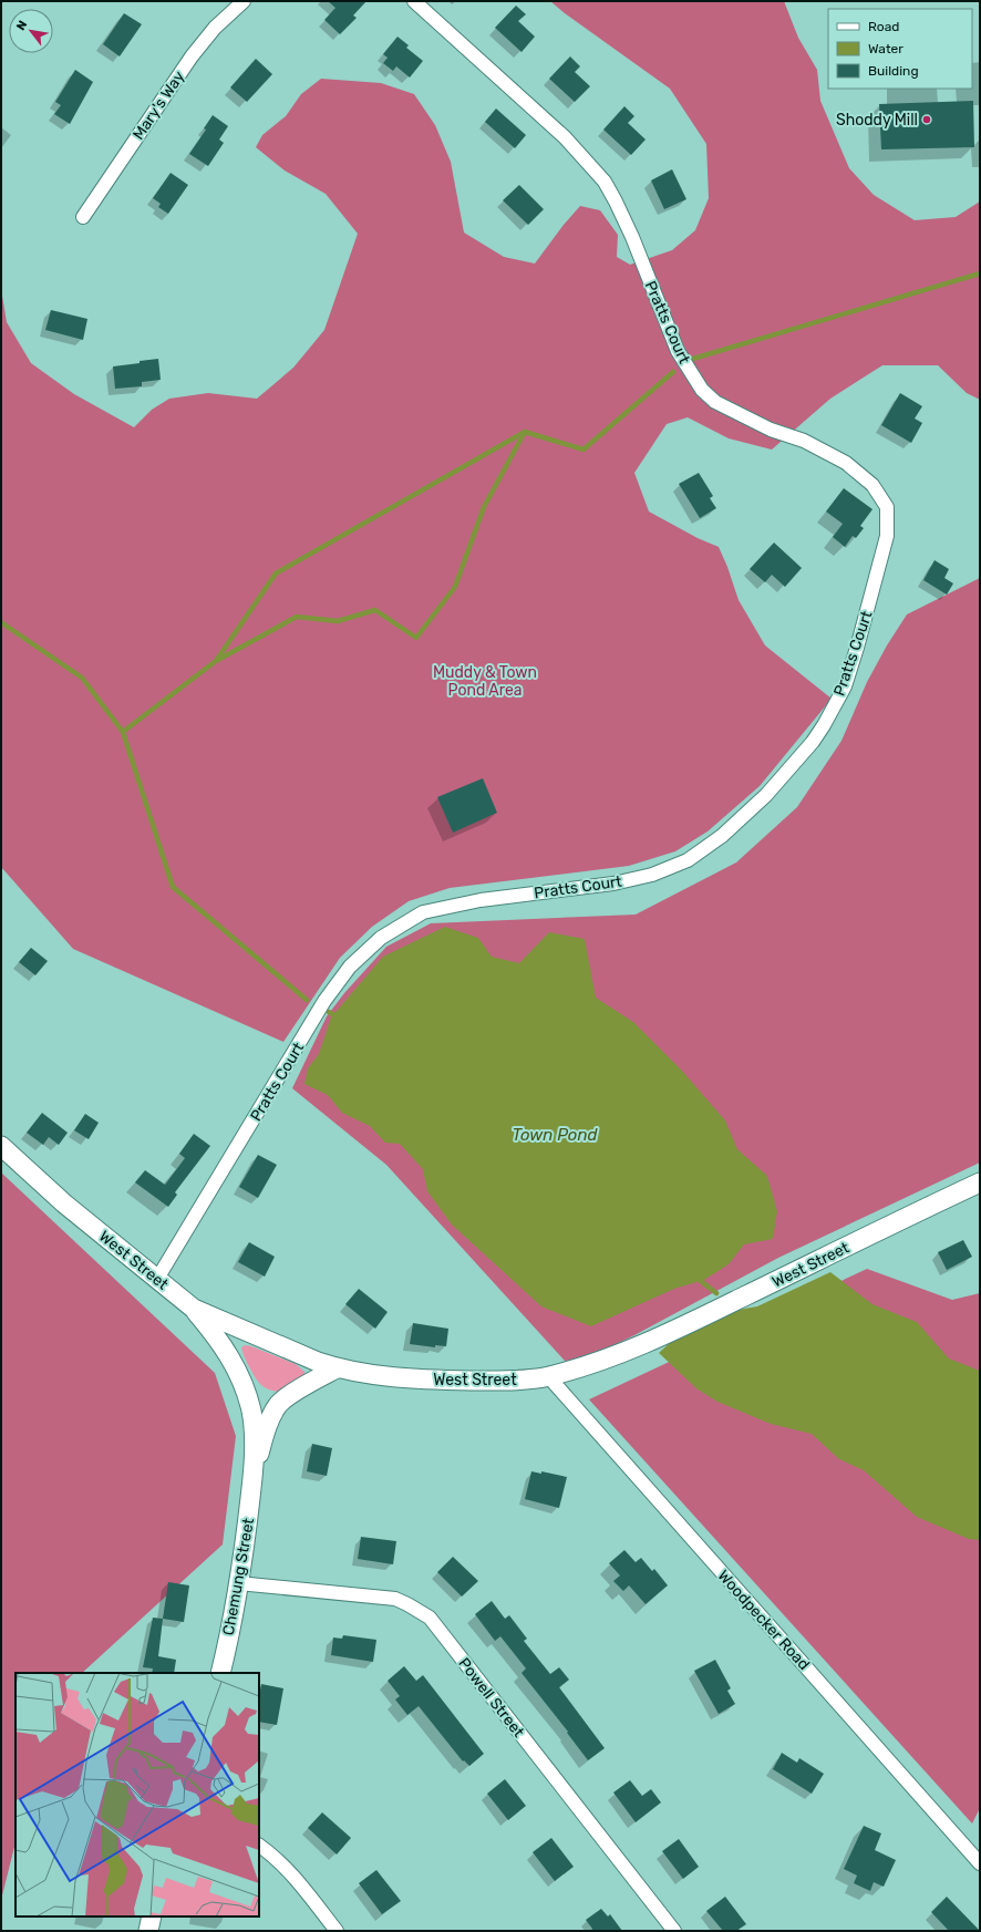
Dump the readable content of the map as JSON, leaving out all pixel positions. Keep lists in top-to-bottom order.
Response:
{
  "streets": {
    "street": [
      "Mary's Way",
      "Pratts Court",
      "West Street",
      "Chemung Street",
      "Woodpecker Road",
      "Powell Street"
    ]
  },
  "crossings": [
    ["Pratts Court", "West Street"],
    ["West Street", "Chemung Street"],
    ["West Street", "Woodpecker Road"],
    ["Chemung Street", "Powell Street"]
  ],
  "water": ["Town Pond"],
  "parks": ["Muddy & Town Pond Area"],
  "places": ["Shoddy Mill"],
  "legend": ["Road", "Water", "Building"],
  "north": "top left"
}
